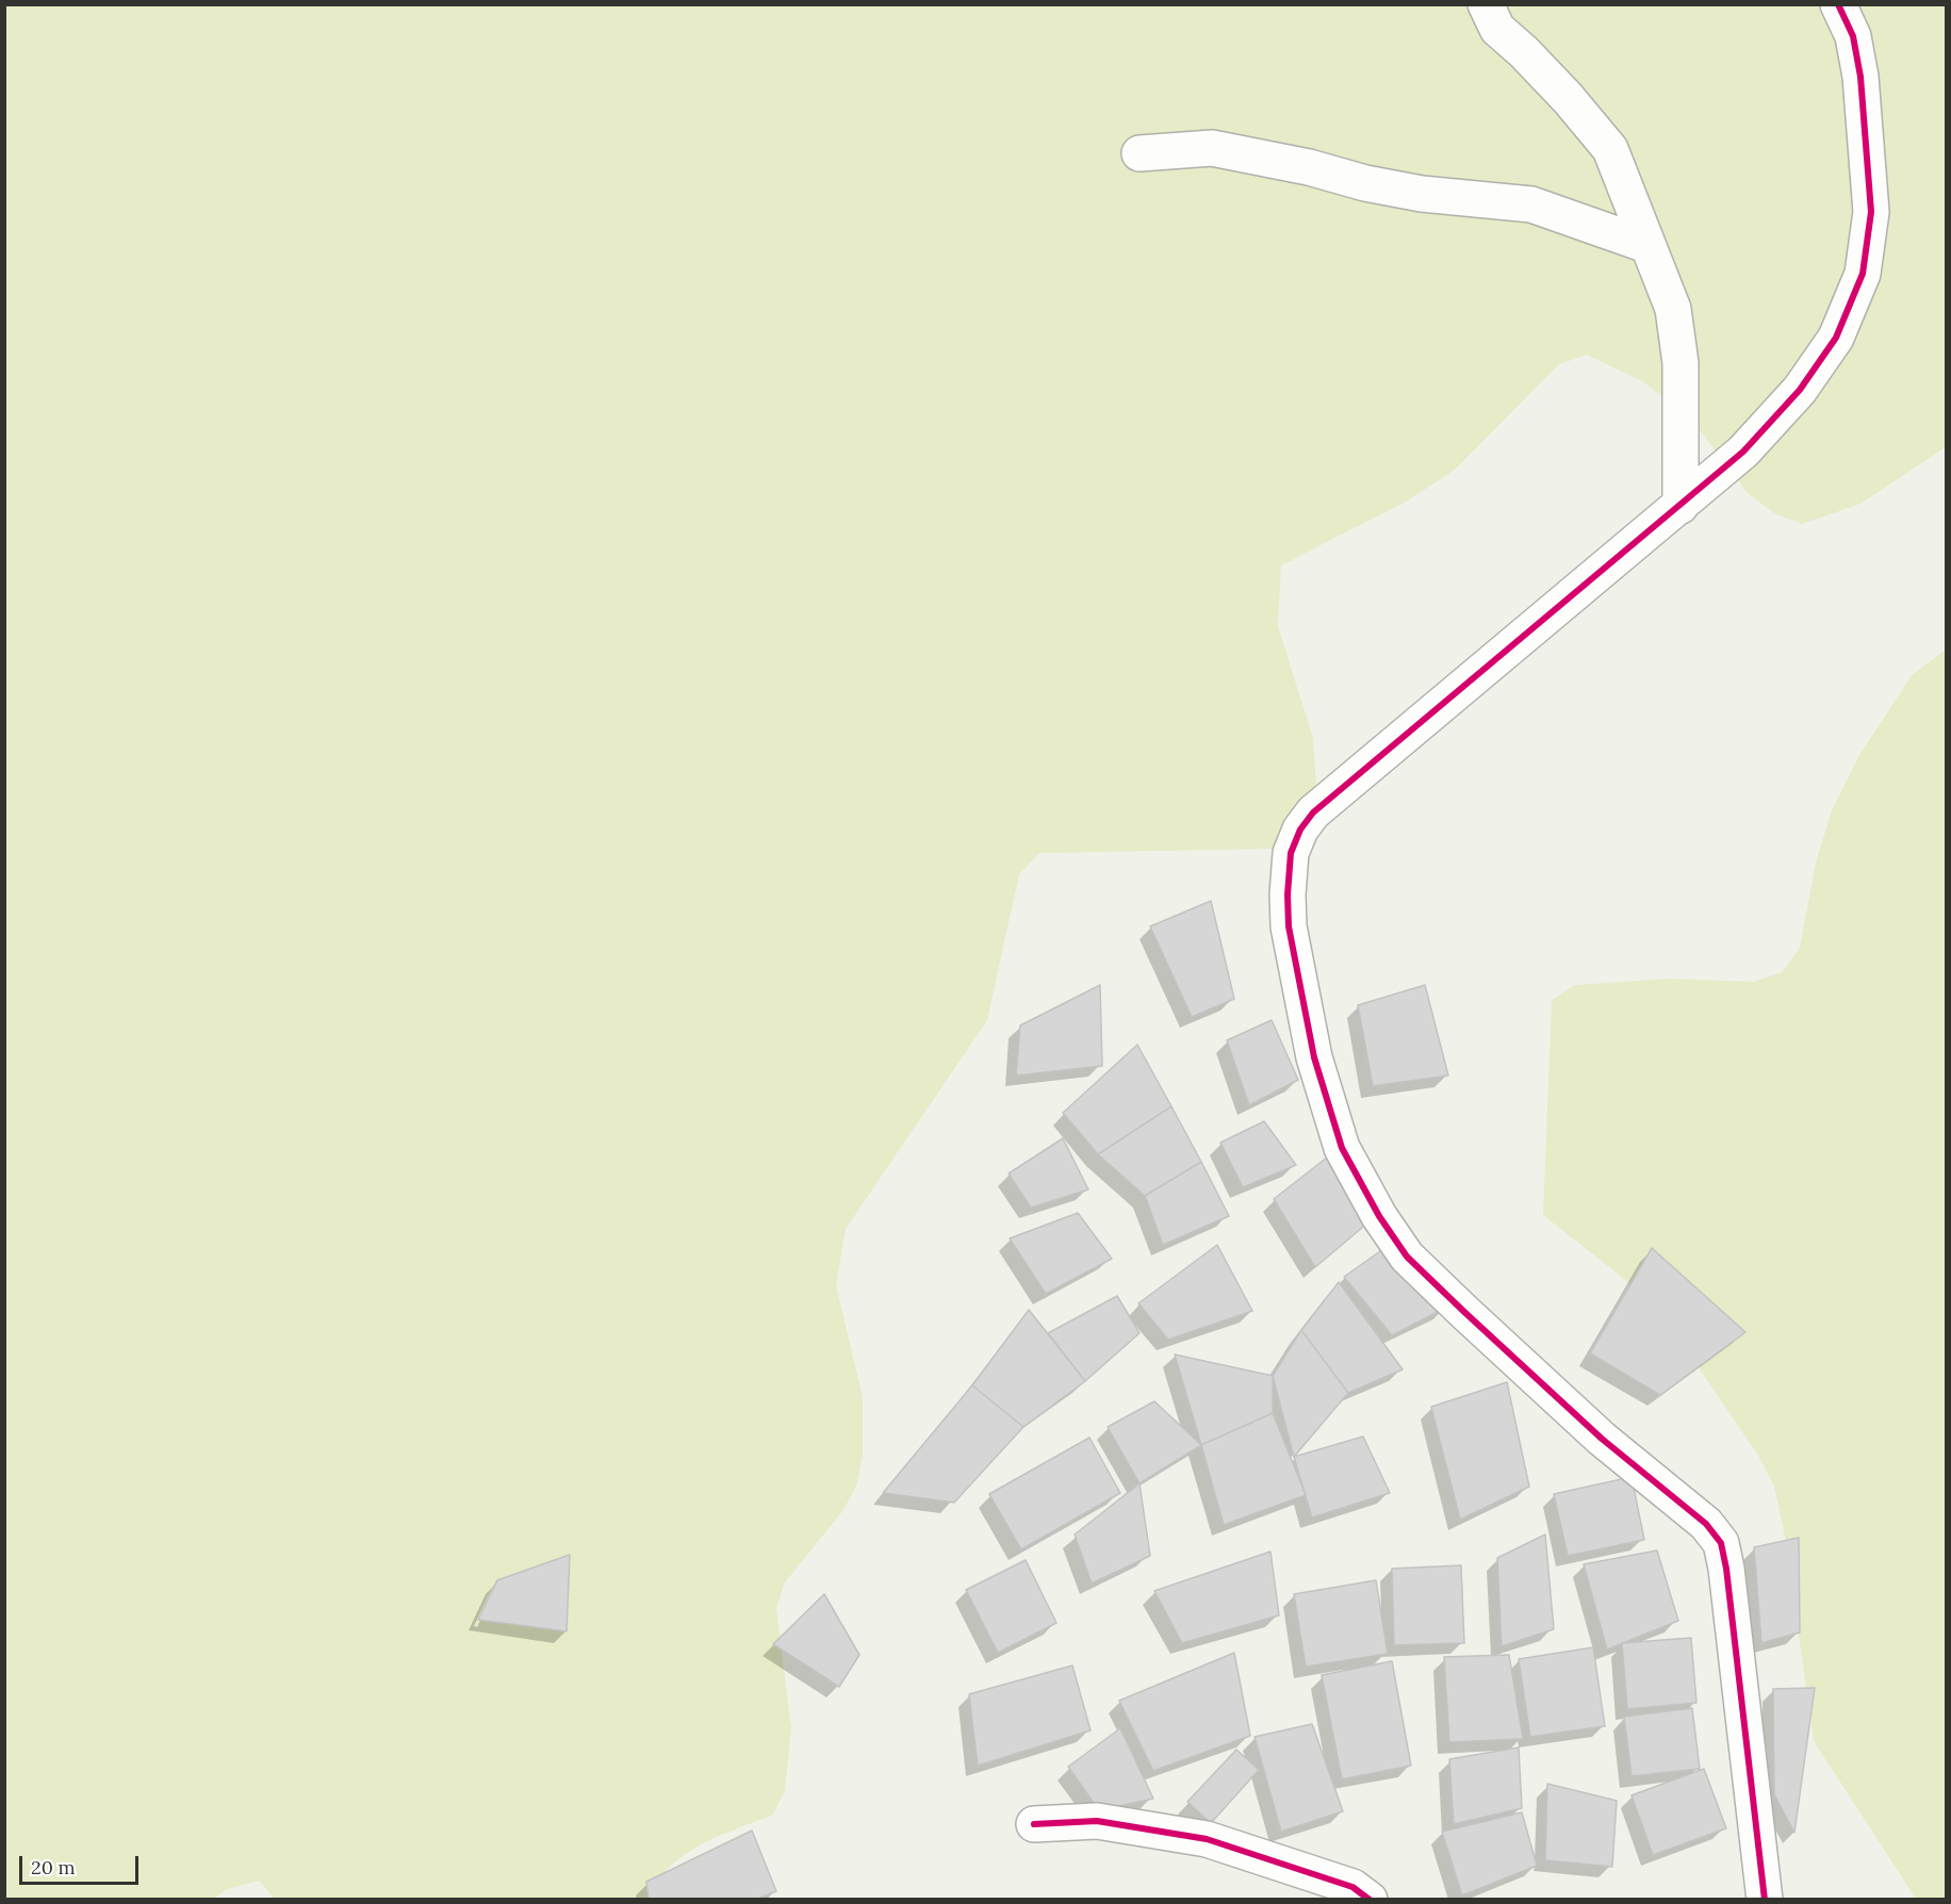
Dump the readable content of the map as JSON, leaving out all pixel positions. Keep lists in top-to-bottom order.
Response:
{
  "scale_bar": "20 m"
}
